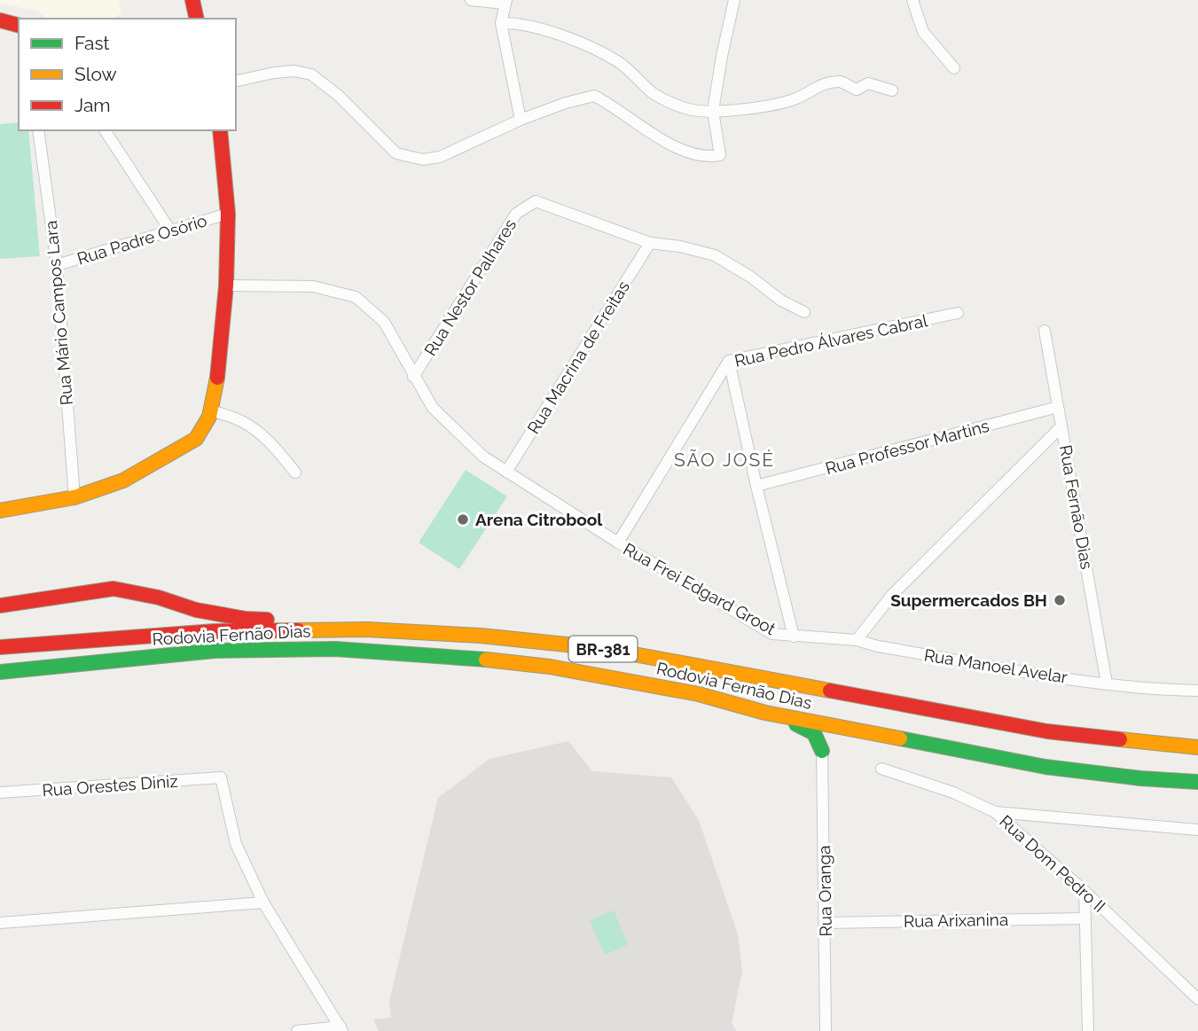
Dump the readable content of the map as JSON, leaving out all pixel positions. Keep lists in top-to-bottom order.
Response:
{
  "streets": {
    "main road": ["Rodovia Fernão Dias", "BR-381"],
    "street": [
      "Rua Padre Osório",
      "Rua Nestor Palhares",
      "Rua Mário Campos Lara",
      "Rua Pedro Álvares Cabral",
      "Rua Macrina de Freitas",
      "Rua Professor Martins",
      "Rua Fernão Dias",
      "Rua Frei Edgard Groot",
      "Rua Manoel Avelar",
      "Rua Orestes Diniz",
      "Rua Dom Pedro II",
      "Rua Oranga",
      "Rua Arixanina"
    ]
  },
  "crossings": [
    ["Rua Padre Osório", "Rua Mário Campos Lara"],
    ["Rua Nestor Palhares", "Rua Macrina de Freitas"],
    ["Rua Nestor Palhares", "Rua Frei Edgard Groot"],
    ["Rua Pedro Álvares Cabral", "Rua Frei Edgard Groot"],
    ["Rua Macrina de Freitas", "Rua Frei Edgard Groot"],
    ["Rua Professor Martins", "Rua Fernão Dias"],
    ["Rua Fernão Dias", "Rua Manoel Avelar"],
    ["Rua Frei Edgard Groot", "Rua Manoel Avelar"],
    ["Rua Oranga", "Rua Arixanina"]
  ],
  "districts": ["SÃO JOSÉ"],
  "places": ["Arena Citrobool", "Supermercados BH"],
  "legend": ["Fast", "Slow", "Jam"]
}
